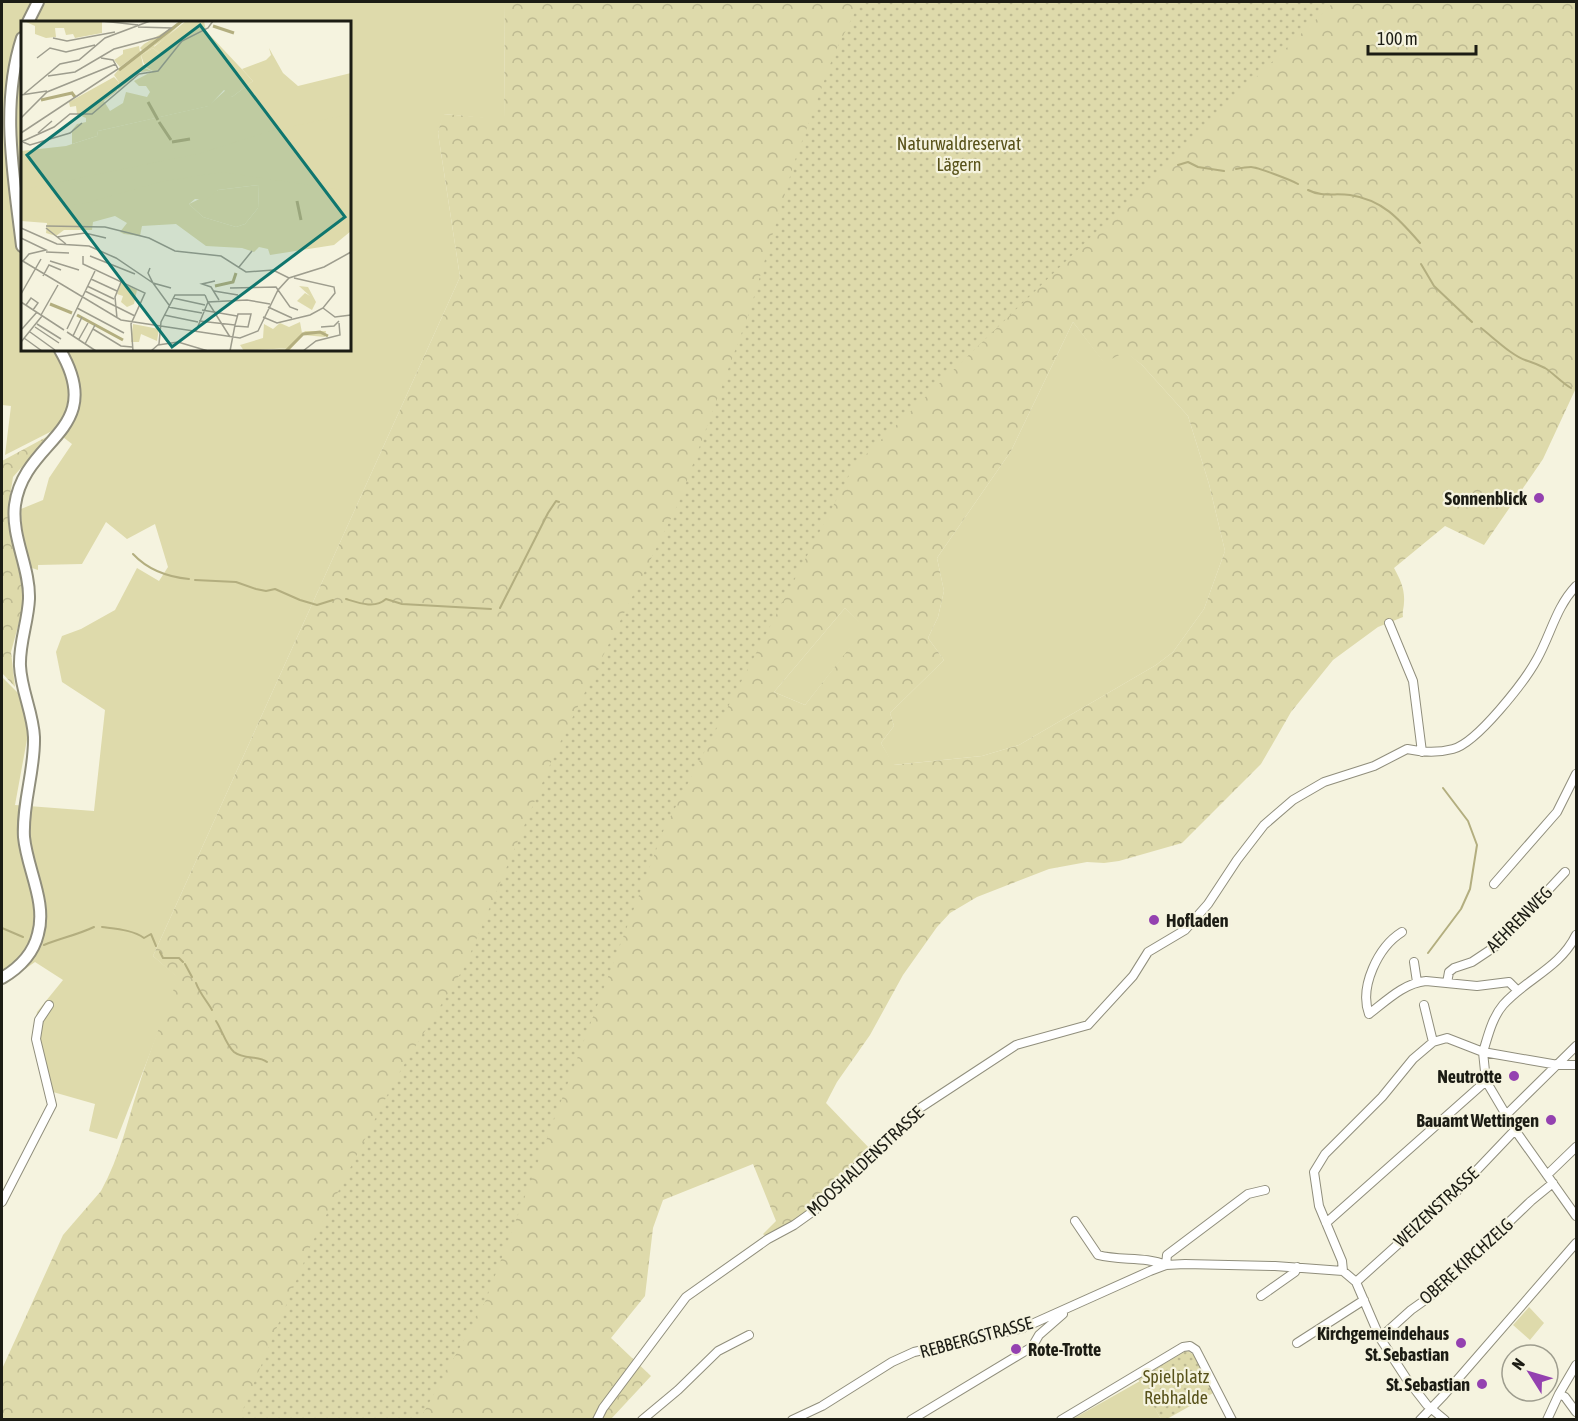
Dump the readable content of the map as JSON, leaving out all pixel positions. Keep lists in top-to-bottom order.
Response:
{
  "streets": {
    "street": [
      "AEHRENWEG",
      "MOOSHALDENSTRASSE",
      "WEIZENSTRASSE",
      "OBERE KIRCHZELG",
      "REBBERGSTRASSE"
    ]
  },
  "parks": ["Naturwaldreservat Lägern", "Spielplatz Rebhalde"],
  "places": [
    "Sonnenblick",
    "Hofladen",
    "Neutrotte",
    "Bauamt Wettingen",
    "Kirchgemeindehaus St. Sebastian",
    "Rote-Trotte",
    "St. Sebastian"
  ],
  "scale_bar": "100 m",
  "north": "top left"
}
